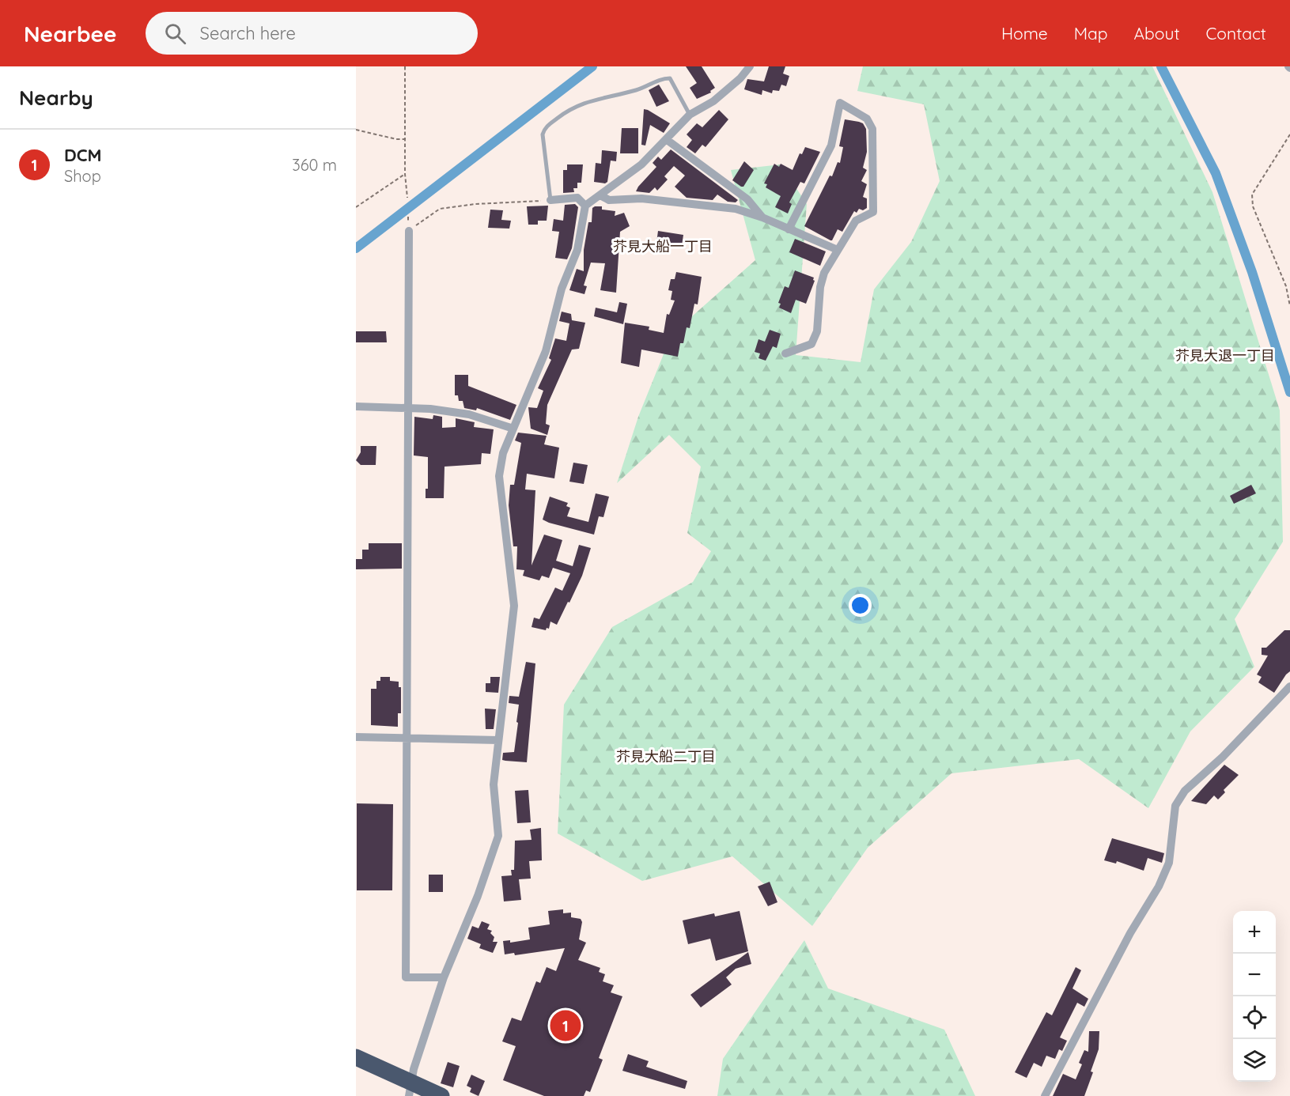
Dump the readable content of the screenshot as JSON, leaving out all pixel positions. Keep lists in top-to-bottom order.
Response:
{
  "districts": ["芥見大船一丁目", "芥見大退一丁目", "芥見大船二丁目"],
  "page": {
    "header": "Nearbee",
    "search": "Search here",
    "nav": [
      "Home",
      "Map",
      "About",
      "Contact"
    ],
    "heading": "Nearby",
    "list": [
      {
        "mark": "1",
        "name": "DCM",
        "note": "Shop",
        "value": "360 m"
      }
    ],
    "map_buttons": ["+", "−"],
    "pins": "1"
  }
}
